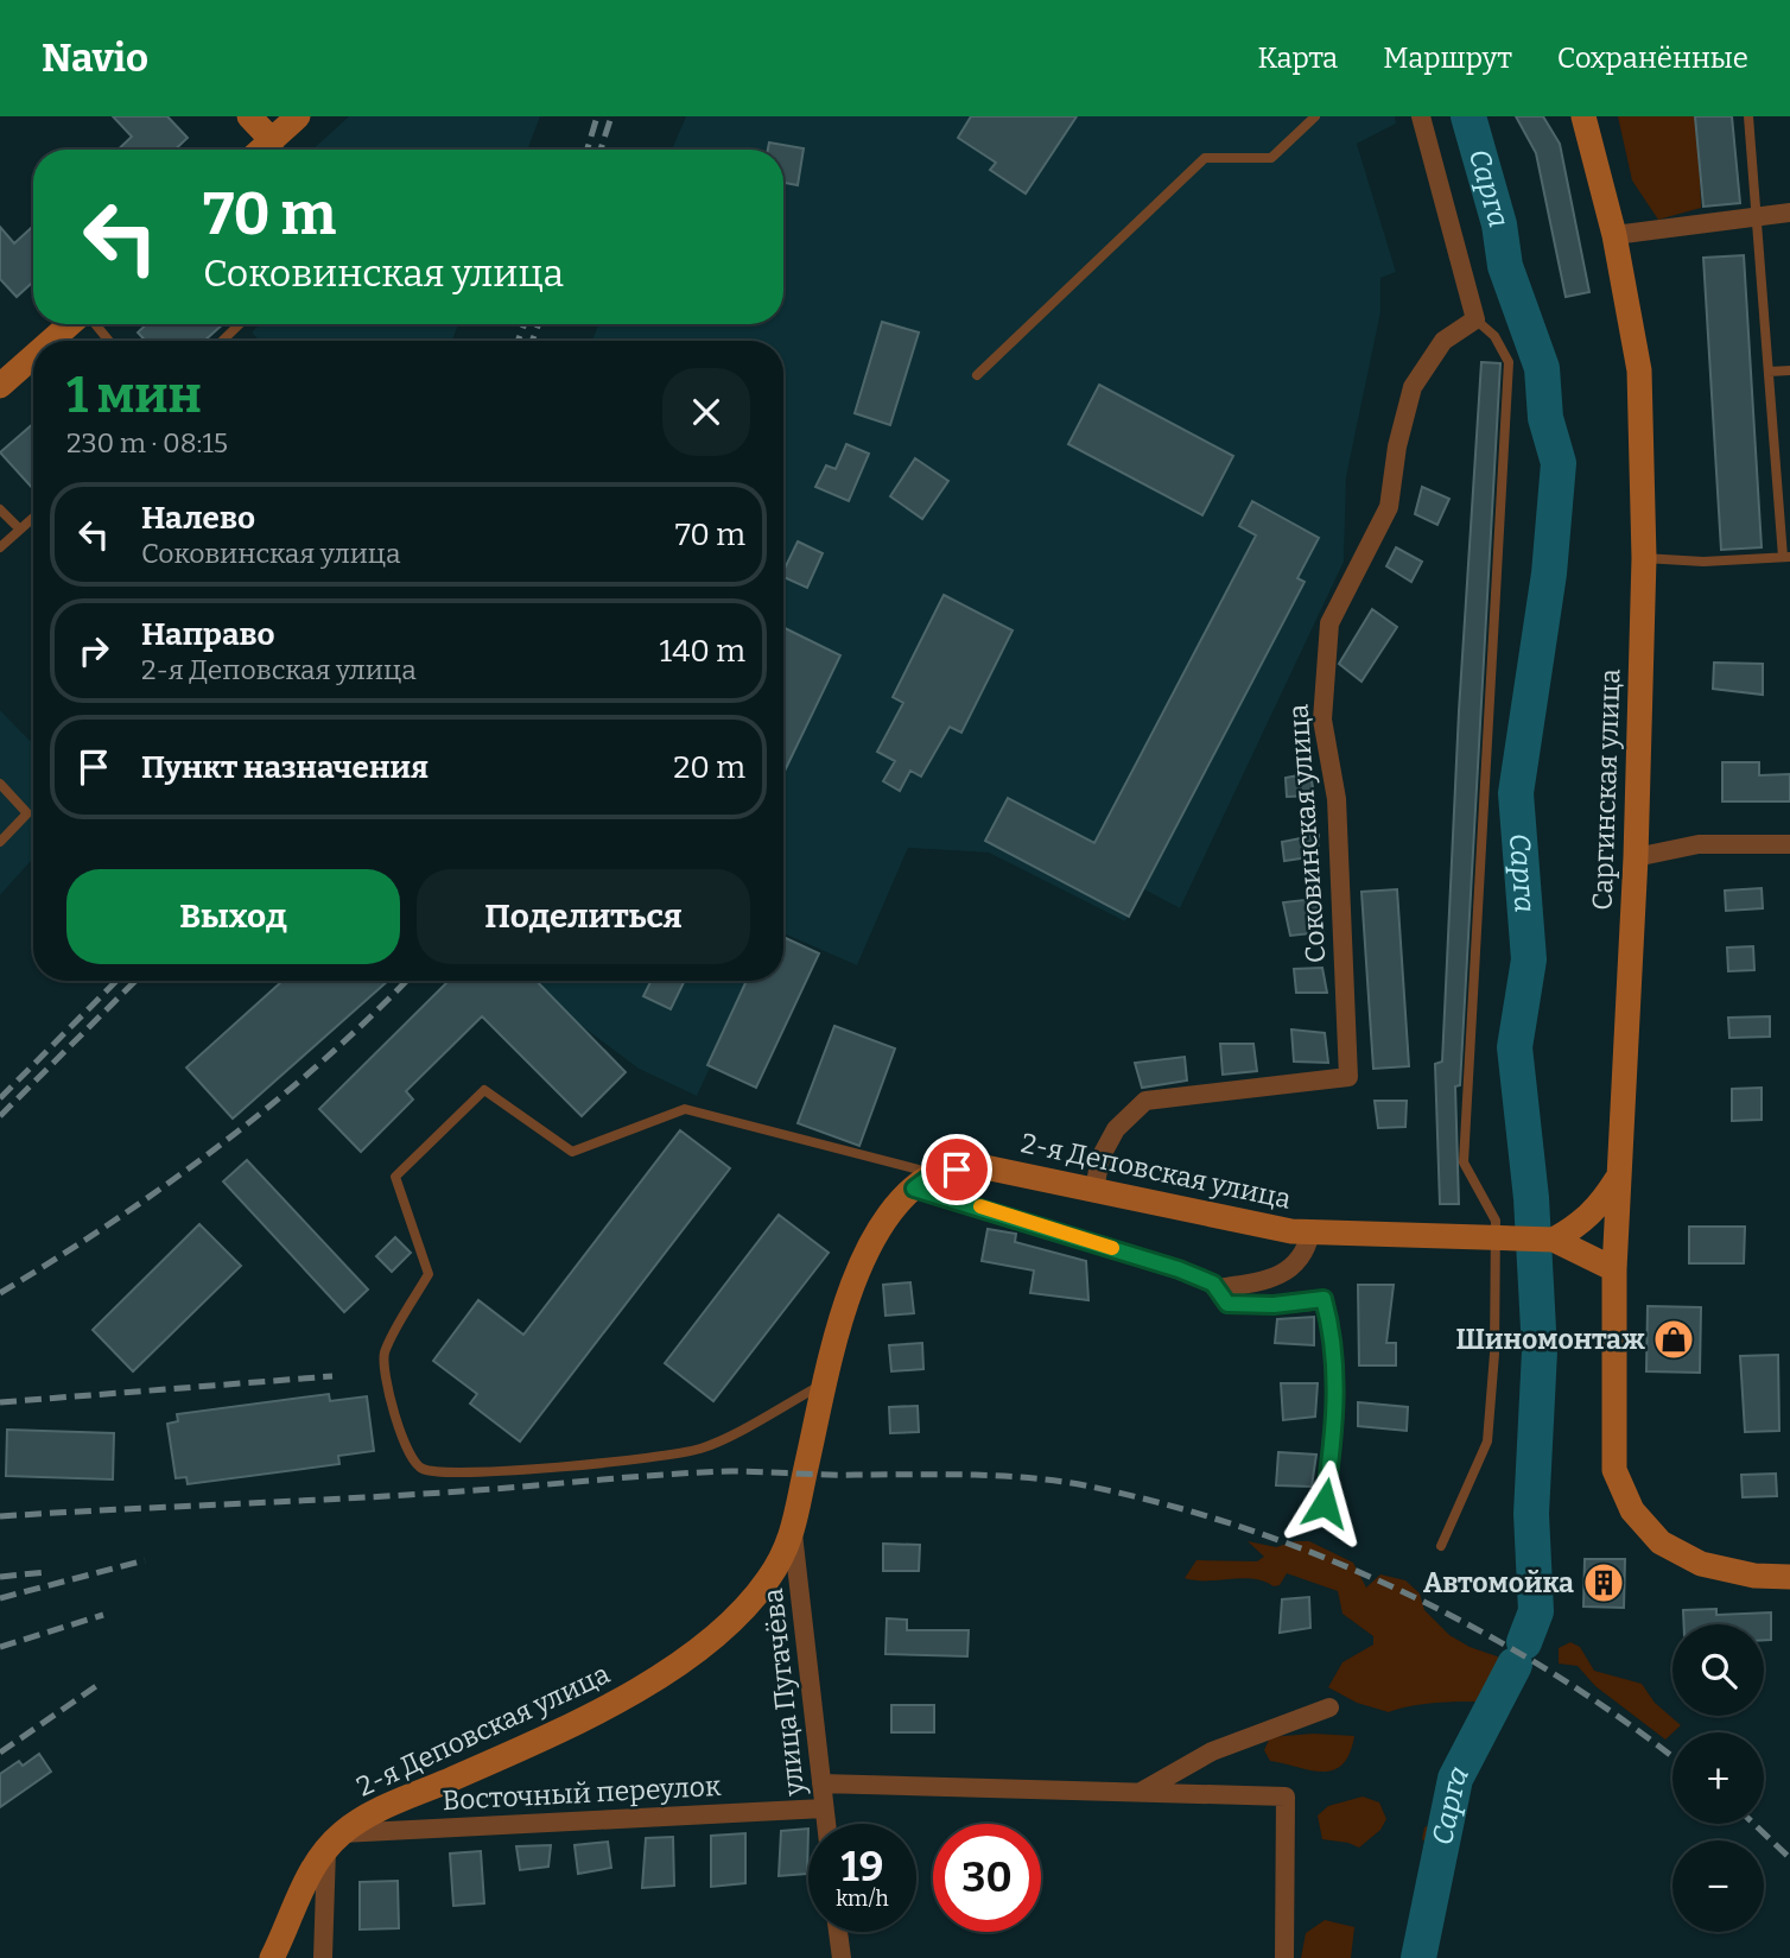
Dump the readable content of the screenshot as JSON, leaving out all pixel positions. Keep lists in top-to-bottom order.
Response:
{
  "streets": {
    "street": [
      "Саргинская улица",
      "Соковинская улица",
      "2-я Деповская улица",
      "улица Пугачёва",
      "Восточный переулок"
    ]
  },
  "crossings": [
    ["Соковинская улица", "2-я Деповская улица"],
    ["2-я Деповская улица", "улица Пугачёва"],
    ["2-я Деповская улица", "Восточный переулок"],
    ["улица Пугачёва", "Восточный переулок"]
  ],
  "water": ["Сарга"],
  "places": {
    "shop": ["Шиномонтаж"],
    "building": ["Автомойка"]
  },
  "page": {
    "header": "Navio",
    "nav": ["Карта", "Маршрут", "Сохранённые"],
    "turn": ["70 m", "Соковинская улица"],
    "heading": ["1 мин", "230 m · 08:15"],
    "list": [
      {
        "name": "Налево",
        "note": "Соковинская улица",
        "value": "70 m"
      },
      {
        "name": "Направо",
        "note": "2-я Деповская улица",
        "value": "140 m"
      },
      {
        "name": "Пункт назначения",
        "value": "20 m"
      }
    ],
    "buttons": ["Выход", "Поделиться"],
    "map_buttons": ["+", "−"],
    "speed": "19 km/h",
    "limit": "30"
  }
}
